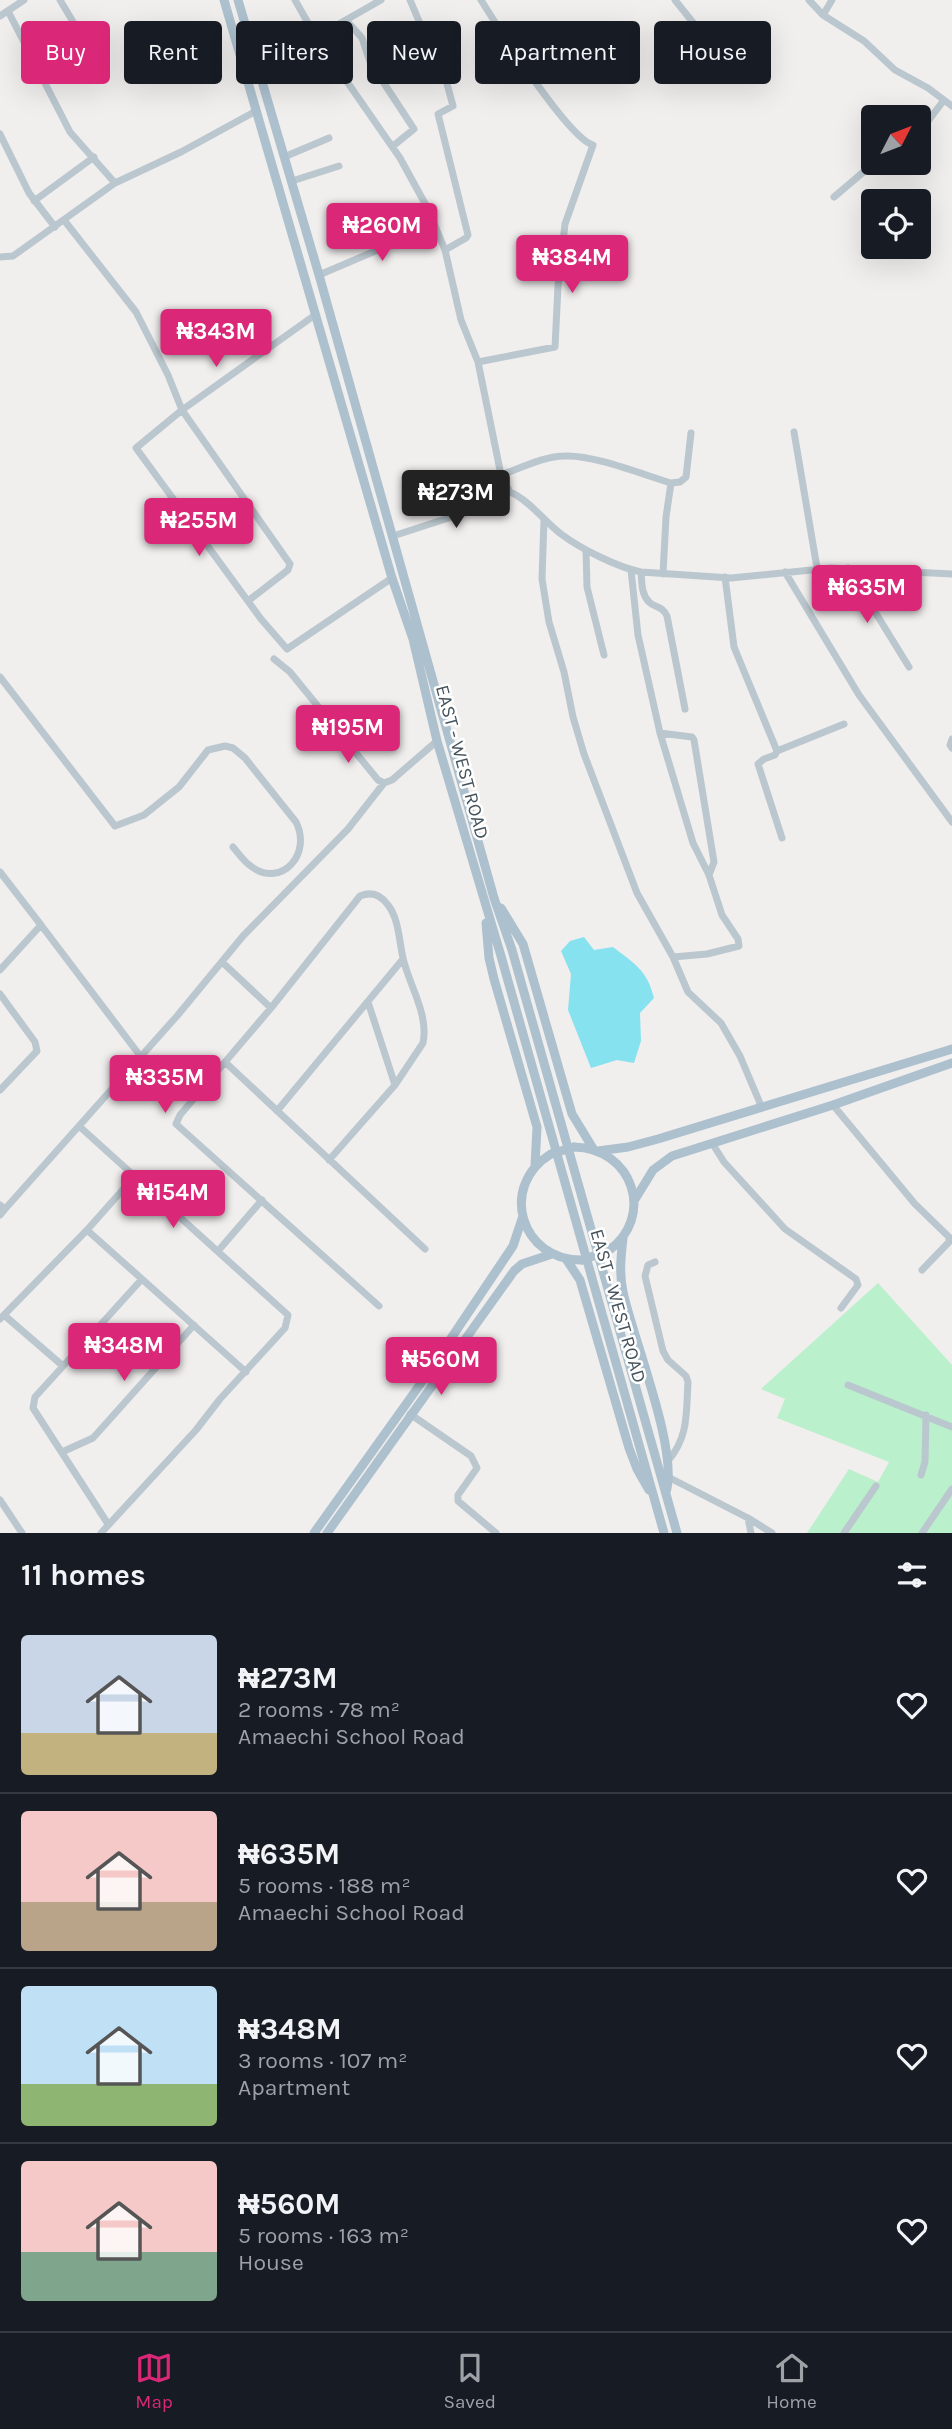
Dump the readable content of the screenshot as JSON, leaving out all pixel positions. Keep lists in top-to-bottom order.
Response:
{
  "streets": {
    "main road": ["EAST - WEST ROAD"]
  },
  "north": "top right",
  "page": {
    "chip": [
      "Buy",
      "Rent",
      "Filters",
      "New",
      "Apartment",
      "House"
    ],
    "price": [
      "₦260M",
      "₦384M",
      "₦343M",
      "₦273M",
      "₦255M",
      "₦635M",
      "₦195M",
      "₦335M",
      "₦154M",
      "₦348M",
      "₦560M"
    ],
    "heading": "11 homes",
    "list": [
      {
        "name": "₦273M",
        "note": "2 rooms · 78 m² · Amaechi School Road"
      },
      {
        "name": "₦635M",
        "note": "5 rooms · 188 m² · Amaechi School Road"
      },
      {
        "name": "₦348M",
        "note": "3 rooms · 107 m² · Apartment"
      },
      {
        "name": "₦560M",
        "note": "5 rooms · 163 m² · House"
      }
    ],
    "tabs": ["Map", "Saved", "Home"]
  }
}
